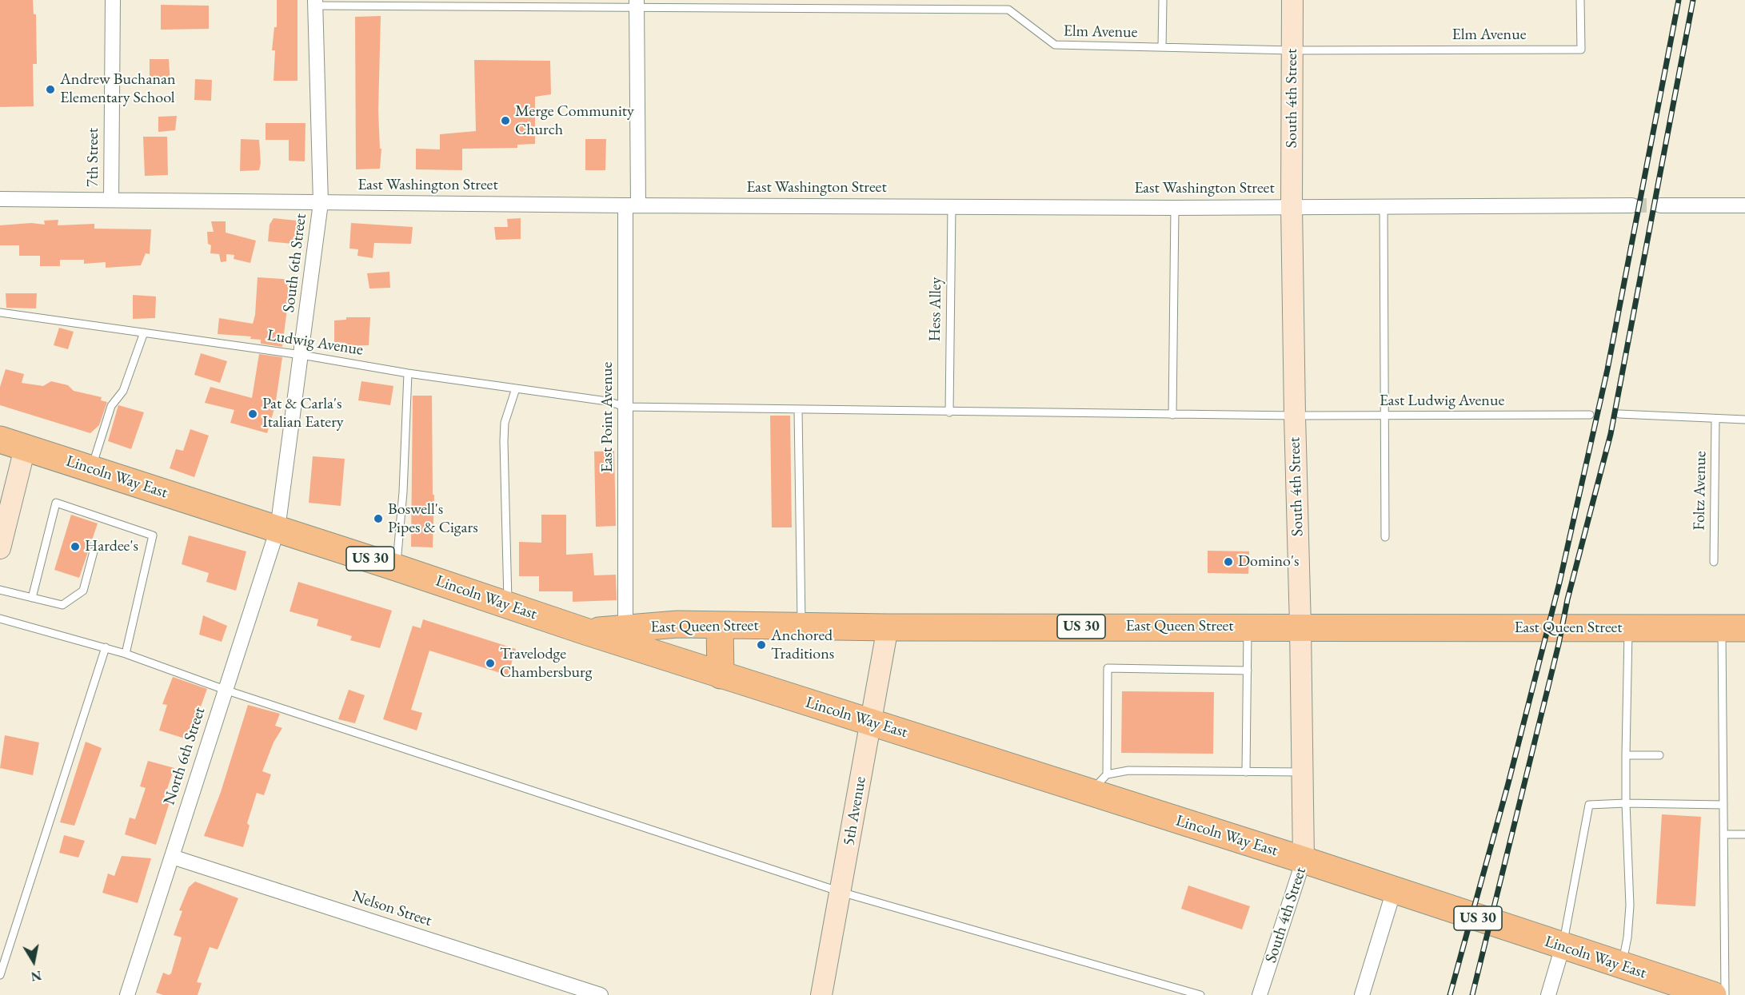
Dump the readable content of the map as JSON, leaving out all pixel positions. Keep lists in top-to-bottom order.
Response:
{
  "streets": {
    "highway": ["Lincoln Way East", "US 30", "East Queen Street"],
    "street": [
      "South 4th Street",
      "7th Street",
      "East Washington Street",
      "South 6th Street",
      "East Point Avenue",
      "North 6th Street",
      "5th Avenue",
      "Nelson Street"
    ],
    "lane": [
      "Elm Avenue",
      "Hess Alley",
      "Ludwig Avenue",
      "East Ludwig Avenue",
      "Foltz Avenue"
    ]
  },
  "crossings": [
    ["Elm Avenue", "South 4th Street"],
    ["Elm Avenue", "South 6th Street"],
    ["Elm Avenue", "East Point Avenue"],
    ["South 4th Street", "East Washington Street"],
    ["South 4th Street", "East Ludwig Avenue"],
    ["South 4th Street", "Lincoln Way East"],
    ["South 4th Street", "East Queen Street"],
    ["7th Street", "East Washington Street"],
    ["East Washington Street", "South 6th Street"],
    ["East Washington Street", "Hess Alley"],
    ["East Washington Street", "East Point Avenue"],
    ["South 6th Street", "Ludwig Avenue"],
    ["South 6th Street", "Lincoln Way East"],
    ["South 6th Street", "North 6th Street"],
    ["Ludwig Avenue", "East Point Avenue"],
    ["East Point Avenue", "East Queen Street"],
    ["Lincoln Way East", "East Queen Street"],
    ["Lincoln Way East", "North 6th Street"],
    ["Lincoln Way East", "5th Avenue"],
    ["East Queen Street", "5th Avenue"],
    ["North 6th Street", "Nelson Street"]
  ],
  "places": [
    "Andrew Buchanan Elementary School",
    "Merge Community Church",
    "Pat & Carla's Italian Eatery",
    "Boswell's Pipes & Cigars",
    "Hardee's",
    "Domino's",
    "Anchored Traditions",
    "Travelodge Chambersburg"
  ],
  "north": "bottom"
}
